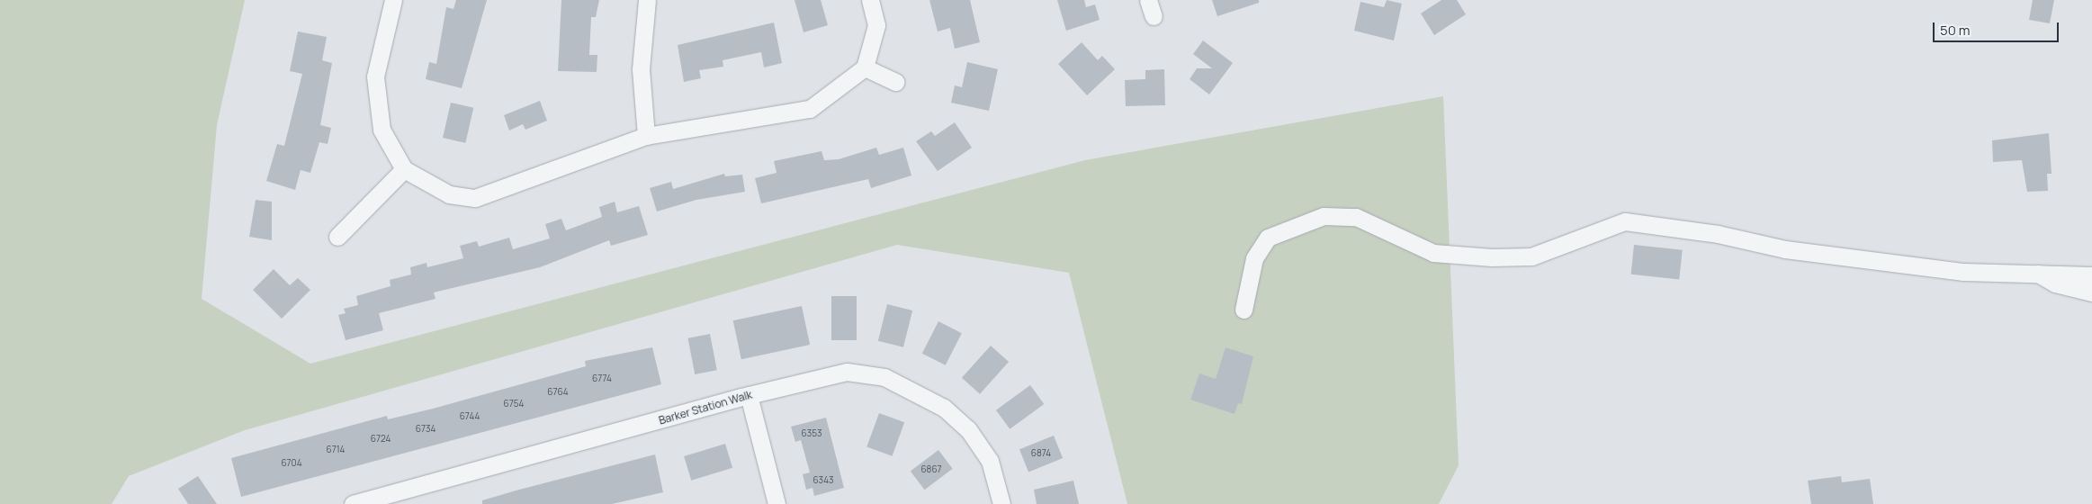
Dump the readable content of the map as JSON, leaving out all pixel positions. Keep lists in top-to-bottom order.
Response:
{
  "streets": {
    "street": ["Barker Station Walk"]
  },
  "house_numbers": [
    "6774",
    "6764",
    "6754",
    "6744",
    "6734",
    "6353",
    "6724",
    "6714",
    "6874",
    "6704",
    "6867",
    "6343"
  ],
  "scale_bar": "50 m"
}
